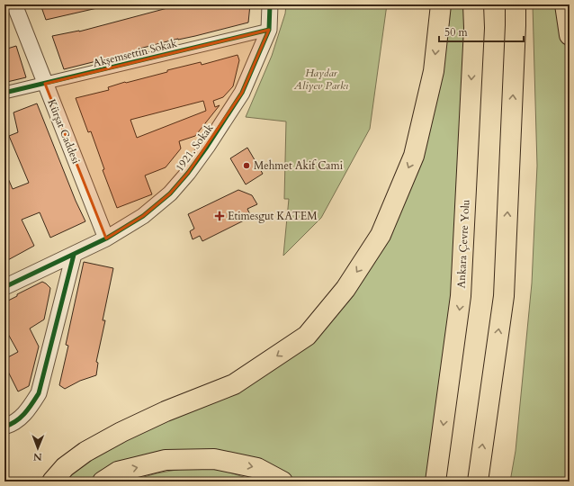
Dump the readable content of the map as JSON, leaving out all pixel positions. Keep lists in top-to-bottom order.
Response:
{
  "streets": {
    "highway": ["Ankara Çevre Yolu"],
    "street": ["Akşemsettin Sokak", "Kürşat Caddesi", "1921. Sokak"]
  },
  "crossings": [
    ["Akşemsettin Sokak", "Kürşat Caddesi"],
    ["Akşemsettin Sokak", "1921. Sokak"],
    ["Kürşat Caddesi", "1921. Sokak"]
  ],
  "parks": ["Haydar Aliyev Parkı"],
  "places": {
    "other": ["Mehmet Akif Cami"],
    "health": ["Etimesgut KATEM"]
  },
  "scale_bar": "50 m",
  "north": "bottom"
}
